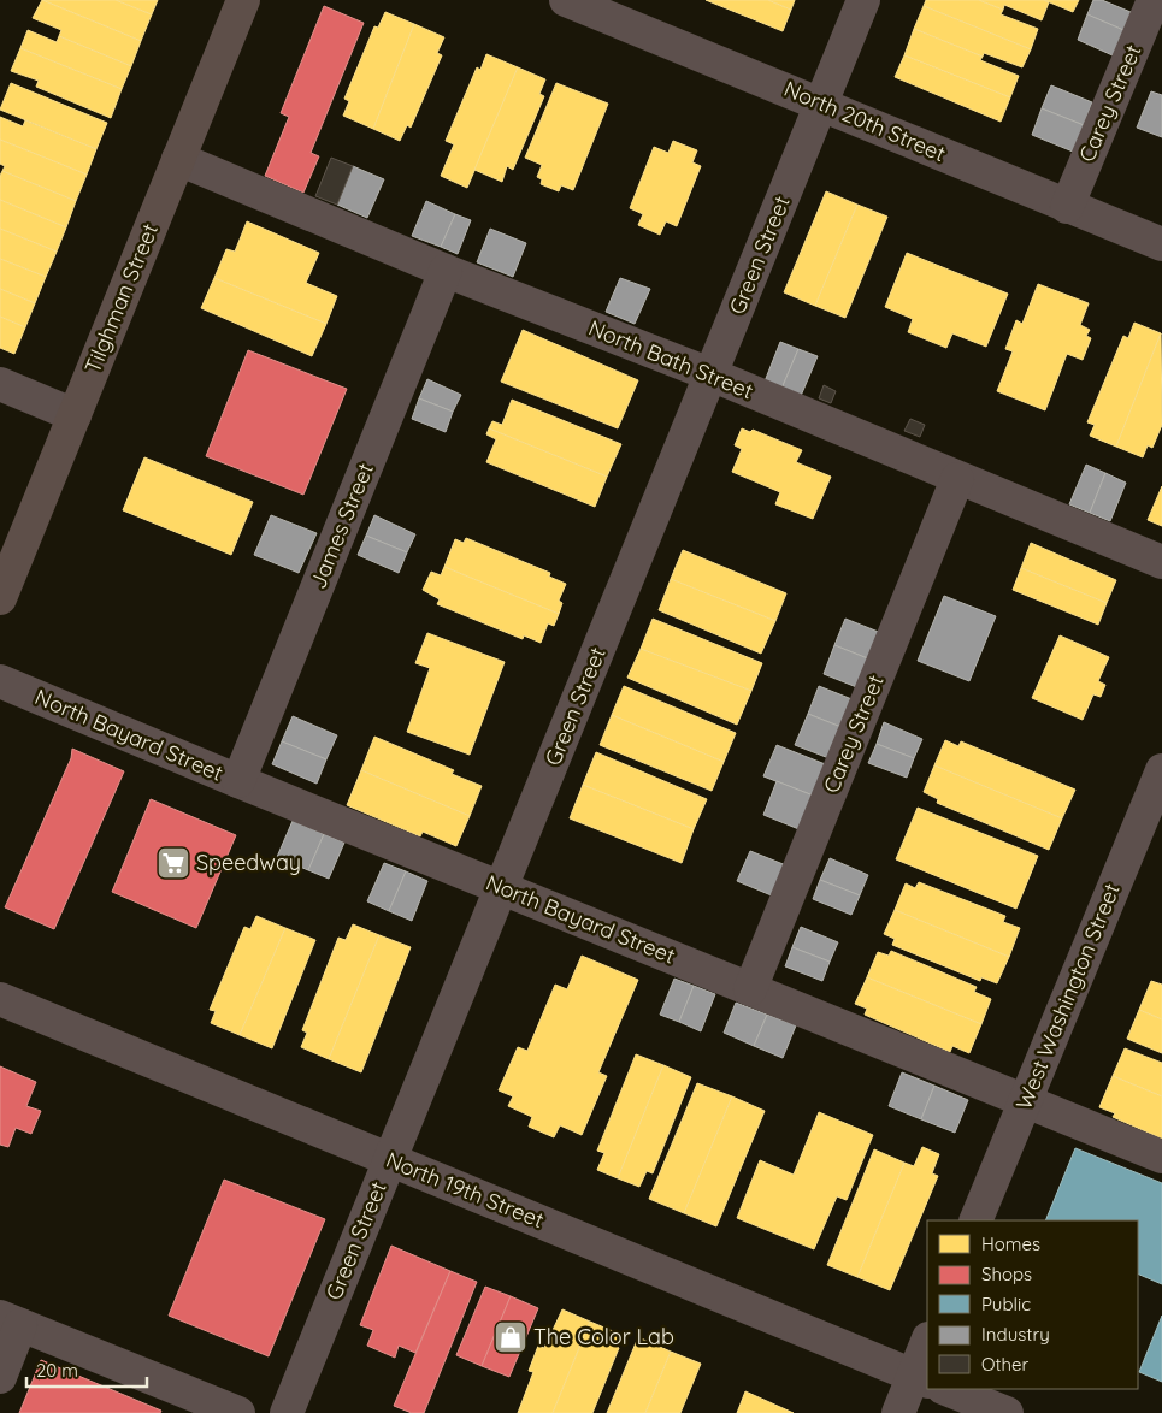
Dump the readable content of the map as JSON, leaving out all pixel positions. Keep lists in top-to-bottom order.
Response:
{
  "streets": {
    "main road": ["Tilghman Street"],
    "street": [
      "Carey Street",
      "North 20th Street",
      "Green Street",
      "North Bath Street",
      "James Street",
      "North Bayard Street",
      "West Washington Street",
      "North 19th Street"
    ]
  },
  "crossings": [
    ["Carey Street", "North 20th Street"],
    ["Carey Street", "North Bath Street"],
    ["Carey Street", "North Bayard Street"],
    ["North 20th Street", "Green Street"],
    ["Green Street", "North Bath Street"],
    ["Green Street", "North Bayard Street"],
    ["Green Street", "North 19th Street"],
    ["Tilghman Street", "North Bath Street"],
    ["North Bath Street", "James Street"],
    ["James Street", "North Bayard Street"],
    ["North Bayard Street", "West Washington Street"]
  ],
  "places": {
    "supermarket": ["Speedway"],
    "shop": ["The Color Lab"]
  },
  "legend": [
    "Homes",
    "Shops",
    "Public",
    "Industry",
    "Other"
  ],
  "scale_bar": "20 m"
}
